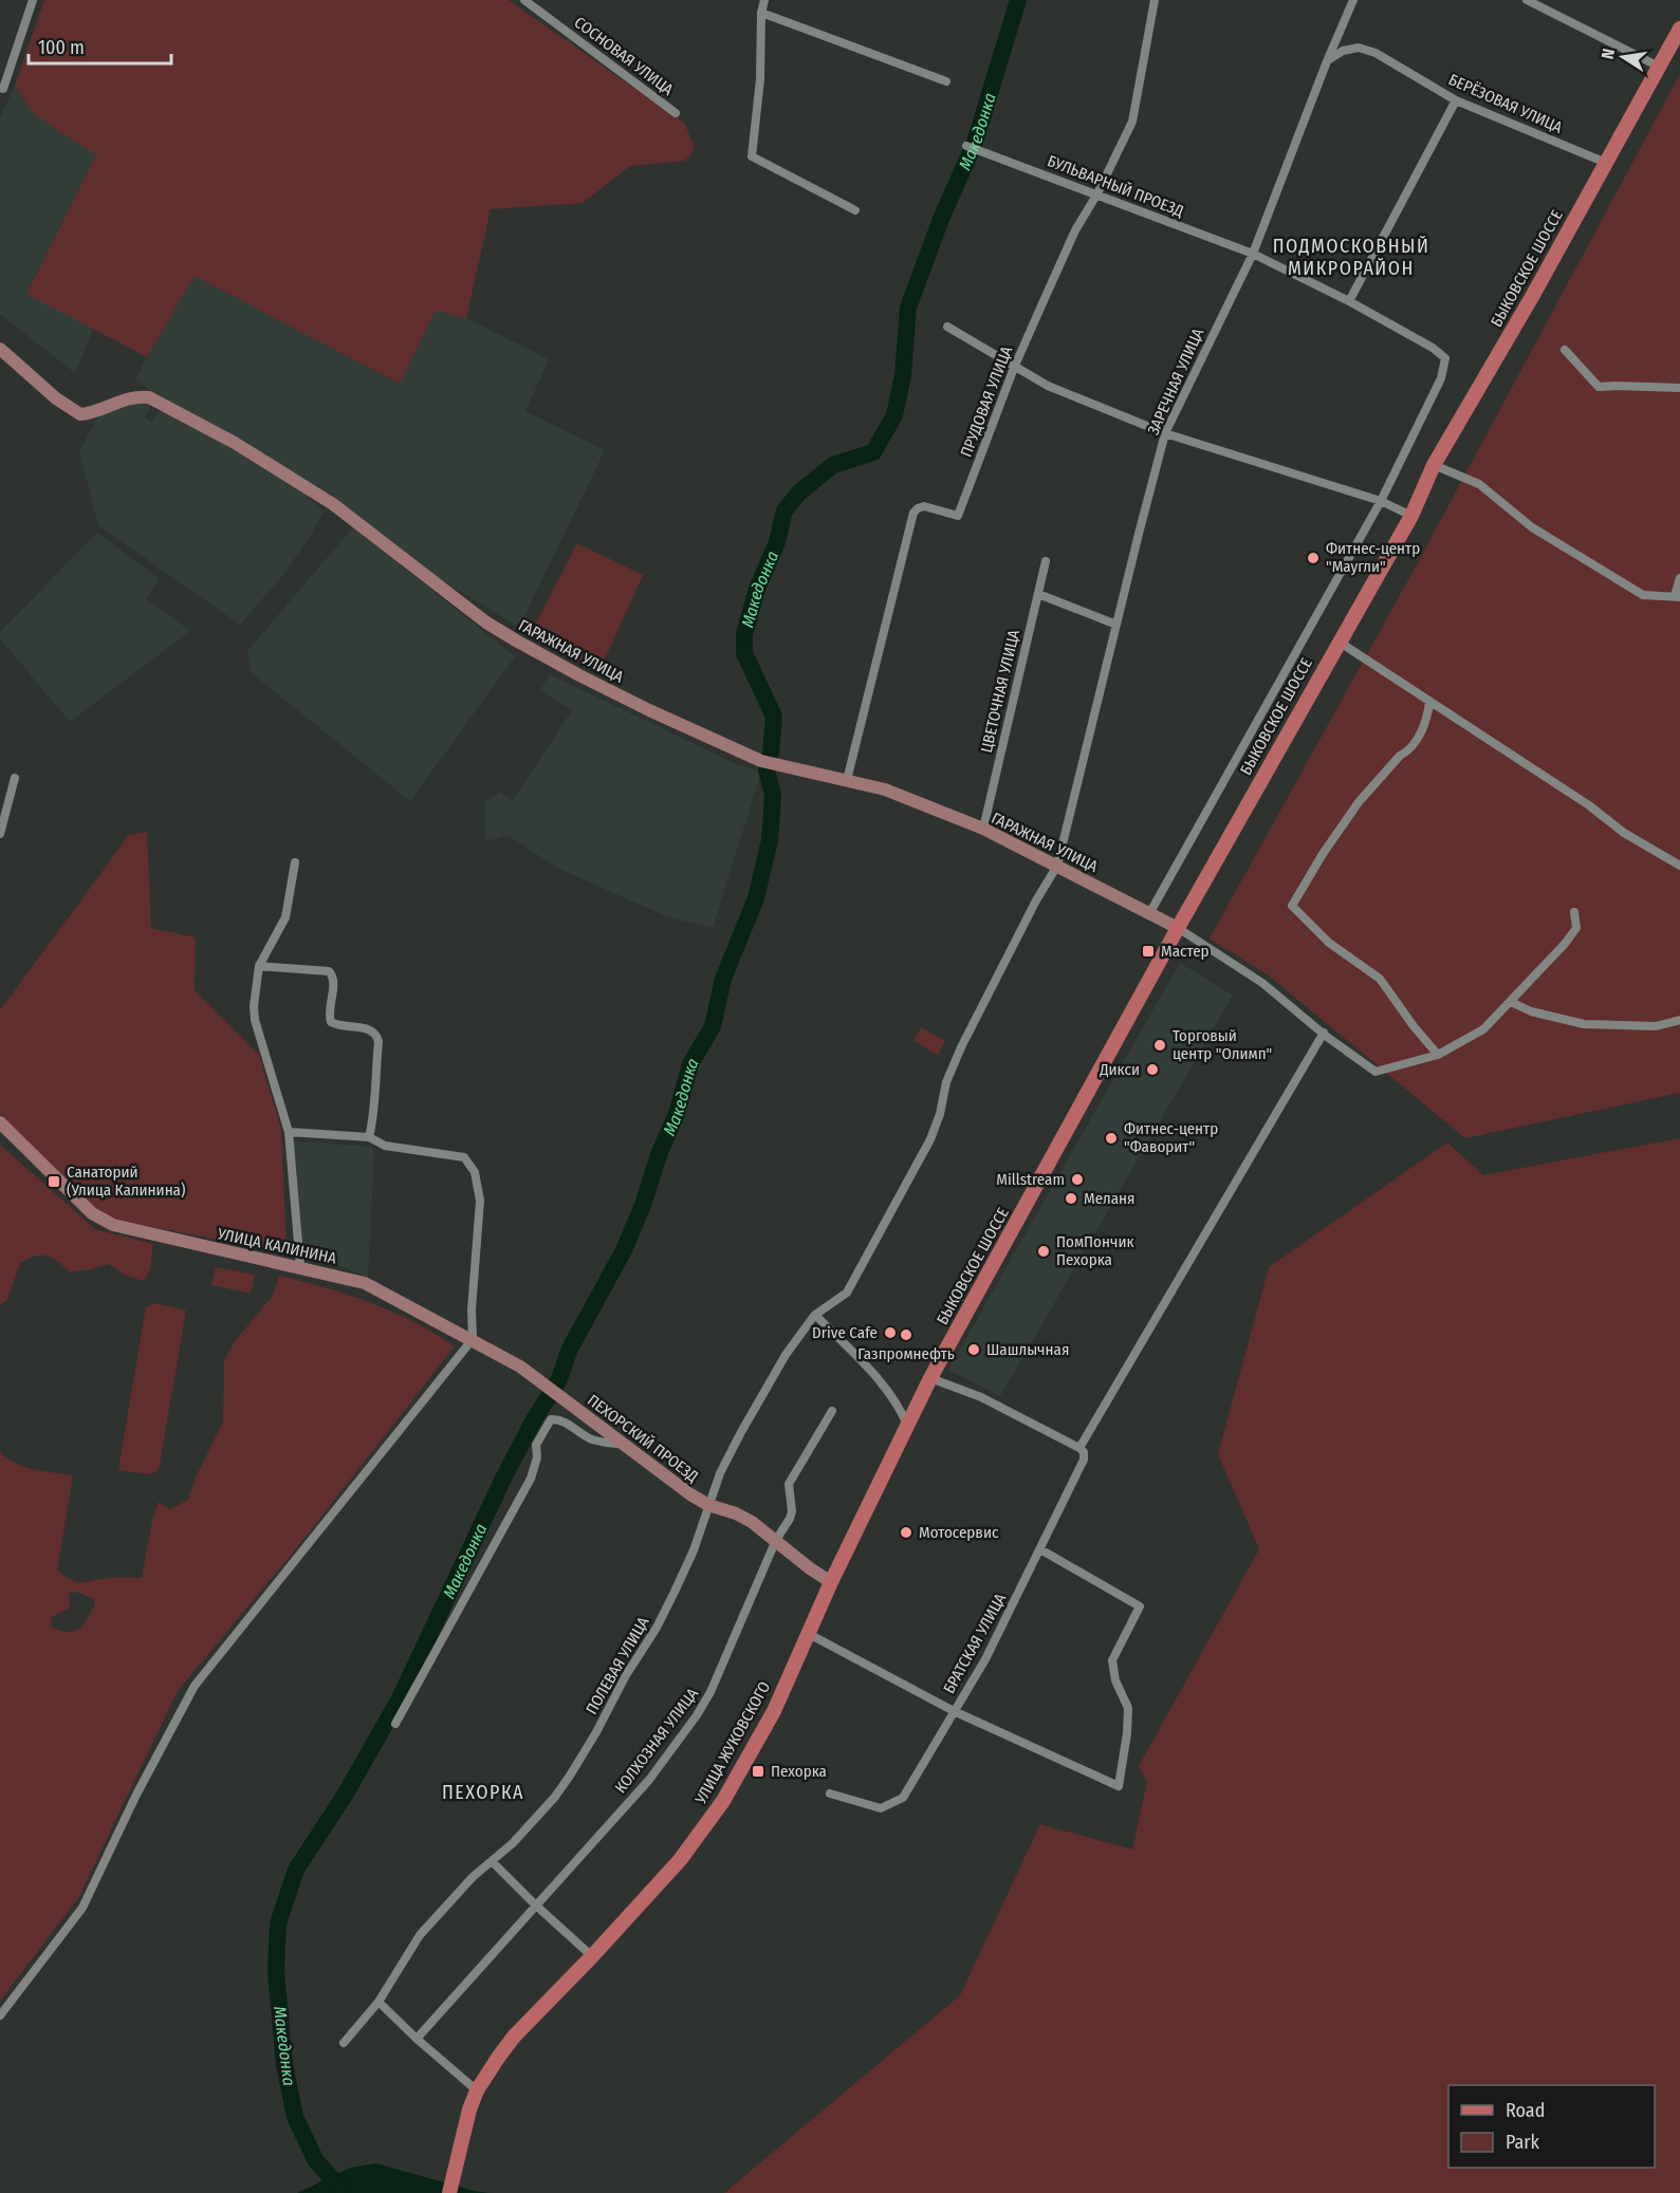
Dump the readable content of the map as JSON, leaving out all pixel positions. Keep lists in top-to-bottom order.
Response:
{
  "streets": {
    "main road": ["БЫКОВСКОЕ ШОССЕ", "УЛИЦА ЖУКОВСКОГО"],
    "street": [
      "СОСНОВАЯ УЛИЦА",
      "БЕРЁЗОВАЯ УЛИЦА",
      "БУЛЬВАРНЫЙ ПРОЕЗД",
      "ЗАРЕЧНАЯ УЛИЦА",
      "ПРУДОВАЯ УЛИЦА",
      "ГАРАЖНАЯ УЛИЦА",
      "ЦВЕТОЧНАЯ УЛИЦА",
      "УЛИЦА КАЛИНИНА",
      "ПЕХОРСКИЙ ПРОЕЗД",
      "БРАТСКАЯ УЛИЦА",
      "ПОЛЕВАЯ УЛИЦА",
      "КОЛХОЗНАЯ УЛИЦА"
    ]
  },
  "crossings": [
    ["БЕРЁЗОВАЯ УЛИЦА", "БЫКОВСКОЕ ШОССЕ"],
    ["БЕРЁЗОВАЯ УЛИЦА", "ЗАРЕЧНАЯ УЛИЦА"],
    ["БУЛЬВАРНЫЙ ПРОЕЗД", "ЗАРЕЧНАЯ УЛИЦА"],
    ["БУЛЬВАРНЫЙ ПРОЕЗД", "ПРУДОВАЯ УЛИЦА"],
    ["БЫКОВСКОЕ ШОССЕ", "ГАРАЖНАЯ УЛИЦА"],
    ["БЫКОВСКОЕ ШОССЕ", "УЛИЦА ЖУКОВСКОГО"],
    ["ЗАРЕЧНАЯ УЛИЦА", "ГАРАЖНАЯ УЛИЦА"],
    ["ЗАРЕЧНАЯ УЛИЦА", "ПОЛЕВАЯ УЛИЦА"],
    ["ПРУДОВАЯ УЛИЦА", "ГАРАЖНАЯ УЛИЦА"],
    ["ГАРАЖНАЯ УЛИЦА", "ЦВЕТОЧНАЯ УЛИЦА"],
    ["УЛИЦА КАЛИНИНА", "ПЕХОРСКИЙ ПРОЕЗД"],
    ["ПЕХОРСКИЙ ПРОЕЗД", "ПОЛЕВАЯ УЛИЦА"],
    ["ПЕХОРСКИЙ ПРОЕЗД", "КОЛХОЗНАЯ УЛИЦА"],
    ["ПЕХОРСКИЙ ПРОЕЗД", "УЛИЦА ЖУКОВСКОГО"]
  ],
  "districts": ["ПОДМОСКОВНЫЙ МИКРОРАЙОН", "ПЕХОРКА"],
  "water": ["Македонка"],
  "places": {
    "other": [
      "Фитнес-центр \"Маугли\"",
      "Торговый центр \"Олимп\"",
      "Дикси",
      "Фитнес-центр \"Фаворит\"",
      "Millstream",
      "Меланя",
      "ПомПончик Пехорка",
      "Drive Cafe",
      "Газпромнефть",
      "Шашлычная",
      "Мотосервис"
    ],
    "transit": ["Мастер", "Санаторий (Улица Калинина)", "Пехорка"]
  },
  "legend": ["Road", "Park"],
  "scale_bar": "100 m",
  "north": "left"
}
